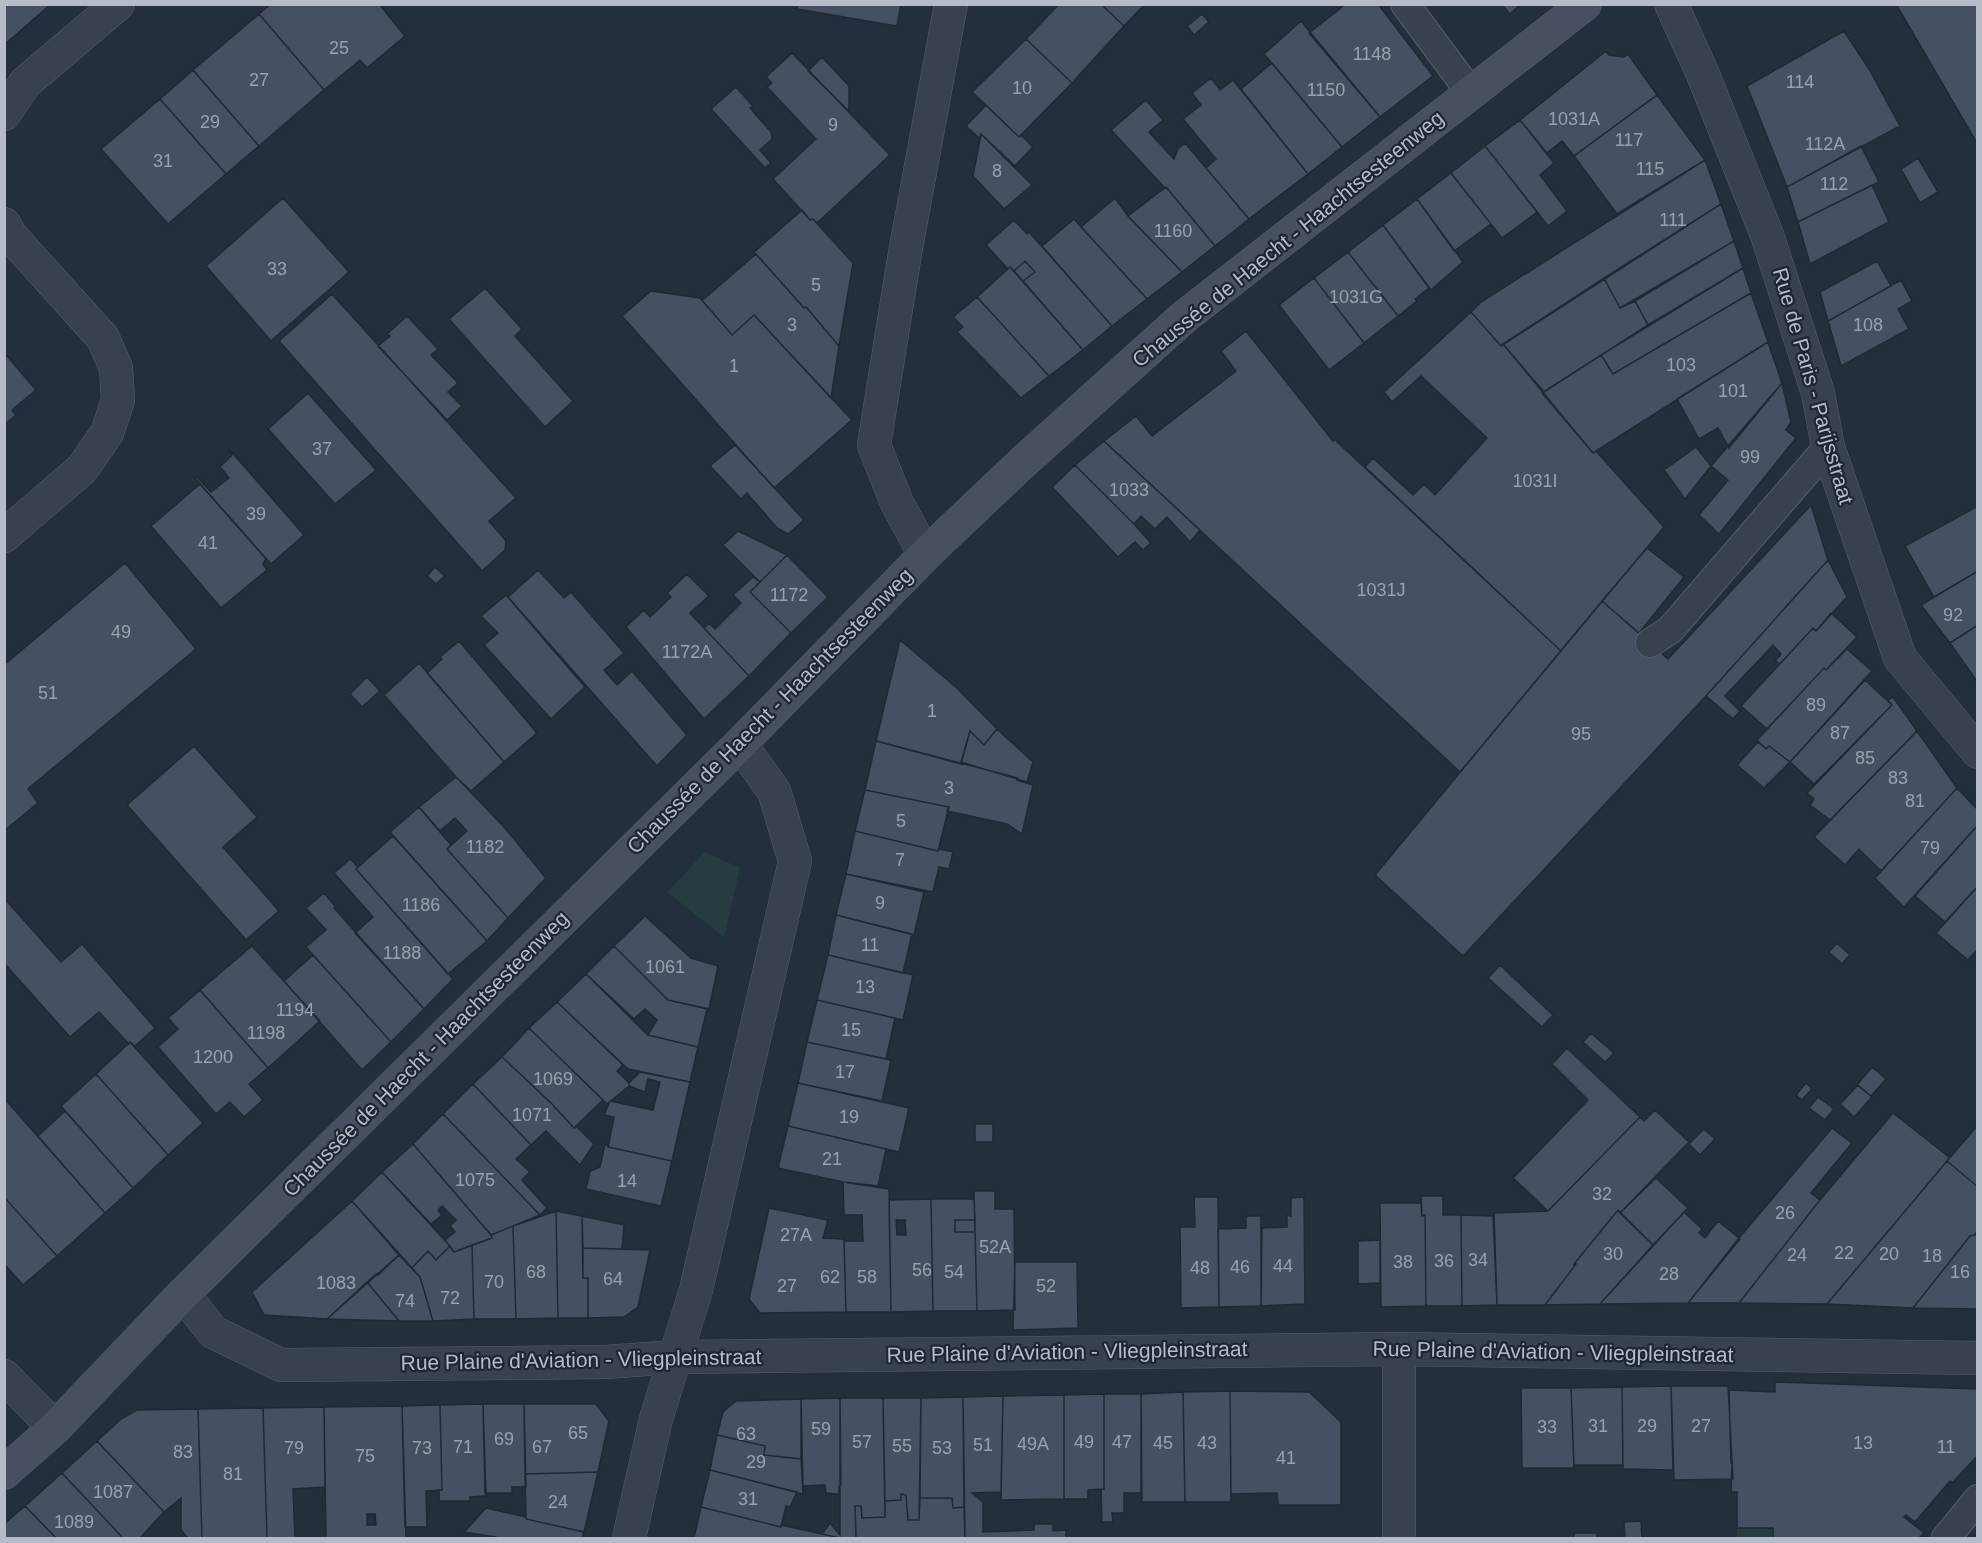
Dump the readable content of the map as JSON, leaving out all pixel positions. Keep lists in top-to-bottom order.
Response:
{
  "streets": {
    "street": ["Chaussée de Haecht - Haachtsesteenweg", "Rue de Paris - Parijsstraat", "Rue Plaine d'Aviation - Vliegpleinstraat"]
  },
  "crossings": [
    ["Chaussée de Haecht - Haachtsesteenweg", "Rue Plaine d'Aviation - Vliegpleinstraat"]
  ],
  "house_numbers": [
    "25",
    "1148",
    "27",
    "114",
    "10",
    "1150",
    "1031A",
    "29",
    "9",
    "117",
    "112A",
    "31",
    "115",
    "8",
    "112",
    "111",
    "1160",
    "33",
    "5",
    "1031G",
    "3",
    "108",
    "103",
    "1",
    "101",
    "37",
    "99",
    "1031I",
    "1033",
    "39",
    "41",
    "1031J",
    "1172",
    "92",
    "49",
    "1172A",
    "51",
    "89",
    "1",
    "87",
    "95",
    "85",
    "83",
    "3",
    "81",
    "5",
    "1182",
    "79",
    "7",
    "9",
    "1186",
    "11",
    "1188",
    "1061",
    "13",
    "1194",
    "15",
    "1198",
    "1200",
    "17",
    "1069",
    "1071",
    "19",
    "21",
    "1075",
    "14",
    "32",
    "26",
    "27A",
    "52A",
    "22",
    "30",
    "20",
    "24",
    "18",
    "34",
    "36",
    "38",
    "44",
    "46",
    "48",
    "56",
    "68",
    "54",
    "16",
    "28",
    "62",
    "58",
    "64",
    "70",
    "1083",
    "27",
    "52",
    "72",
    "74",
    "31",
    "29",
    "27",
    "33",
    "59",
    "65",
    "63",
    "69",
    "57",
    "49",
    "47",
    "45",
    "43",
    "13",
    "49A",
    "51",
    "55",
    "71",
    "67",
    "11",
    "79",
    "73",
    "53",
    "83",
    "75",
    "41",
    "29",
    "81",
    "1087",
    "31",
    "24",
    "1089"
  ]
}
